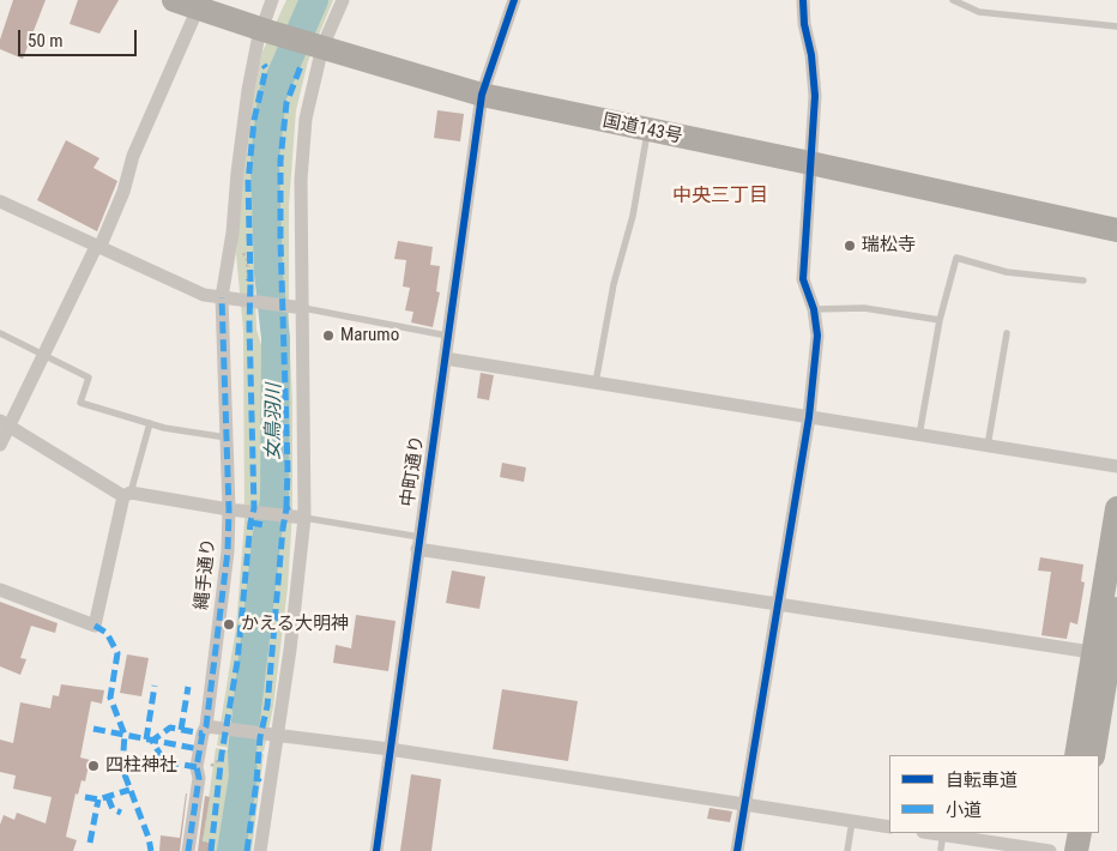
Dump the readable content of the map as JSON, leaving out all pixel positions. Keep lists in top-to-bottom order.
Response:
{
  "streets": {
    "highway": ["国道143号"],
    "street": ["中町通り", "縄手通り"]
  },
  "crossings": [
    ["国道143号", "中町通り"],
    ["国道143号", "縄手通り"]
  ],
  "districts": ["中央三丁目"],
  "water": ["女鳥羽川"],
  "places": [
    "瑞松寺",
    "Marumo",
    "かえる大明神",
    "四柱神社"
  ],
  "legend": ["自転車道", "小道"],
  "scale_bar": "50 m"
}
